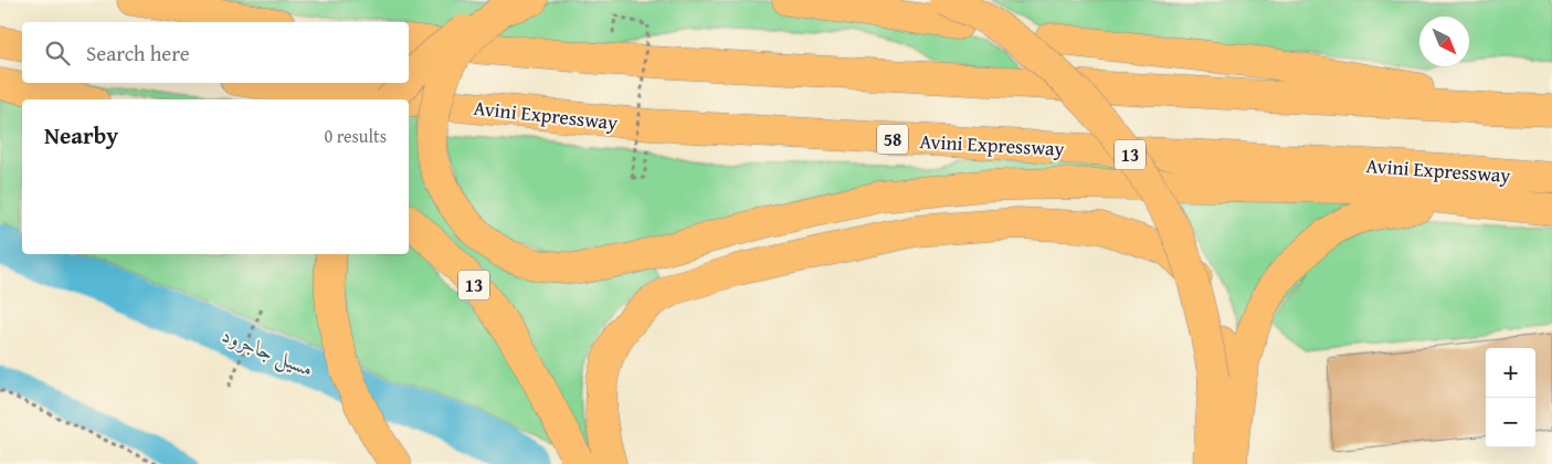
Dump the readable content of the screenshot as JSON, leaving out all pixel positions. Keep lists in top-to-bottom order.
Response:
{
  "streets": {
    "highway": ["Avini Expressway", "58", "13"]
  },
  "water": ["مسیل جاجرود"],
  "north": "bottom right",
  "page": {
    "search": "Search here",
    "heading": ["Nearby", "0 results"],
    "map_buttons": ["+", "−"]
  }
}
